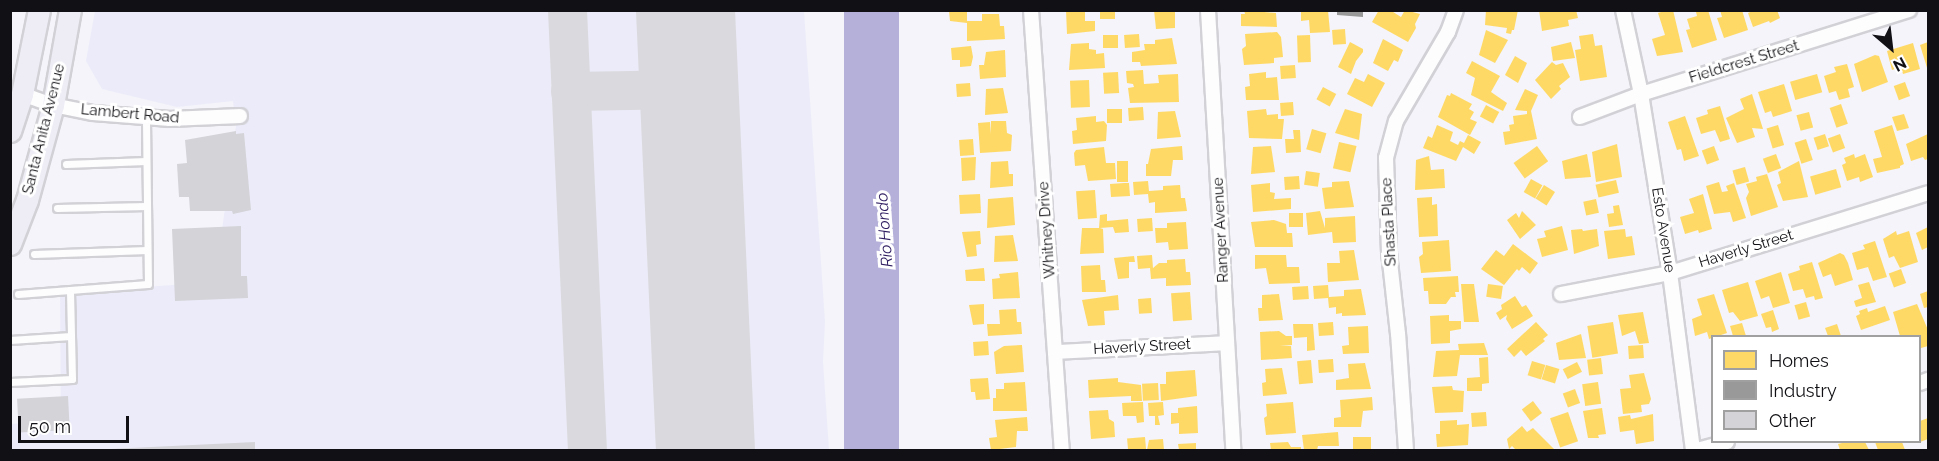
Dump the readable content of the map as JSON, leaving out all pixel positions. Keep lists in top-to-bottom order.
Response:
{
  "streets": {
    "main road": ["Santa Anita Avenue"],
    "street": [
      "Fieldcrest Street",
      "Lambert Road",
      "Shasta Place",
      "Whitney Drive",
      "Ranger Avenue",
      "Esto Avenue",
      "Haverly Street"
    ]
  },
  "crossings": [
    ["Fieldcrest Street", "Esto Avenue"],
    ["Lambert Road", "Santa Anita Avenue"],
    ["Whitney Drive", "Haverly Street"],
    ["Ranger Avenue", "Haverly Street"],
    ["Esto Avenue", "Haverly Street"]
  ],
  "water": ["Rio Hondo"],
  "legend": ["Homes", "Industry", "Other"],
  "scale_bar": "50 m",
  "north": "bottom right"
}
